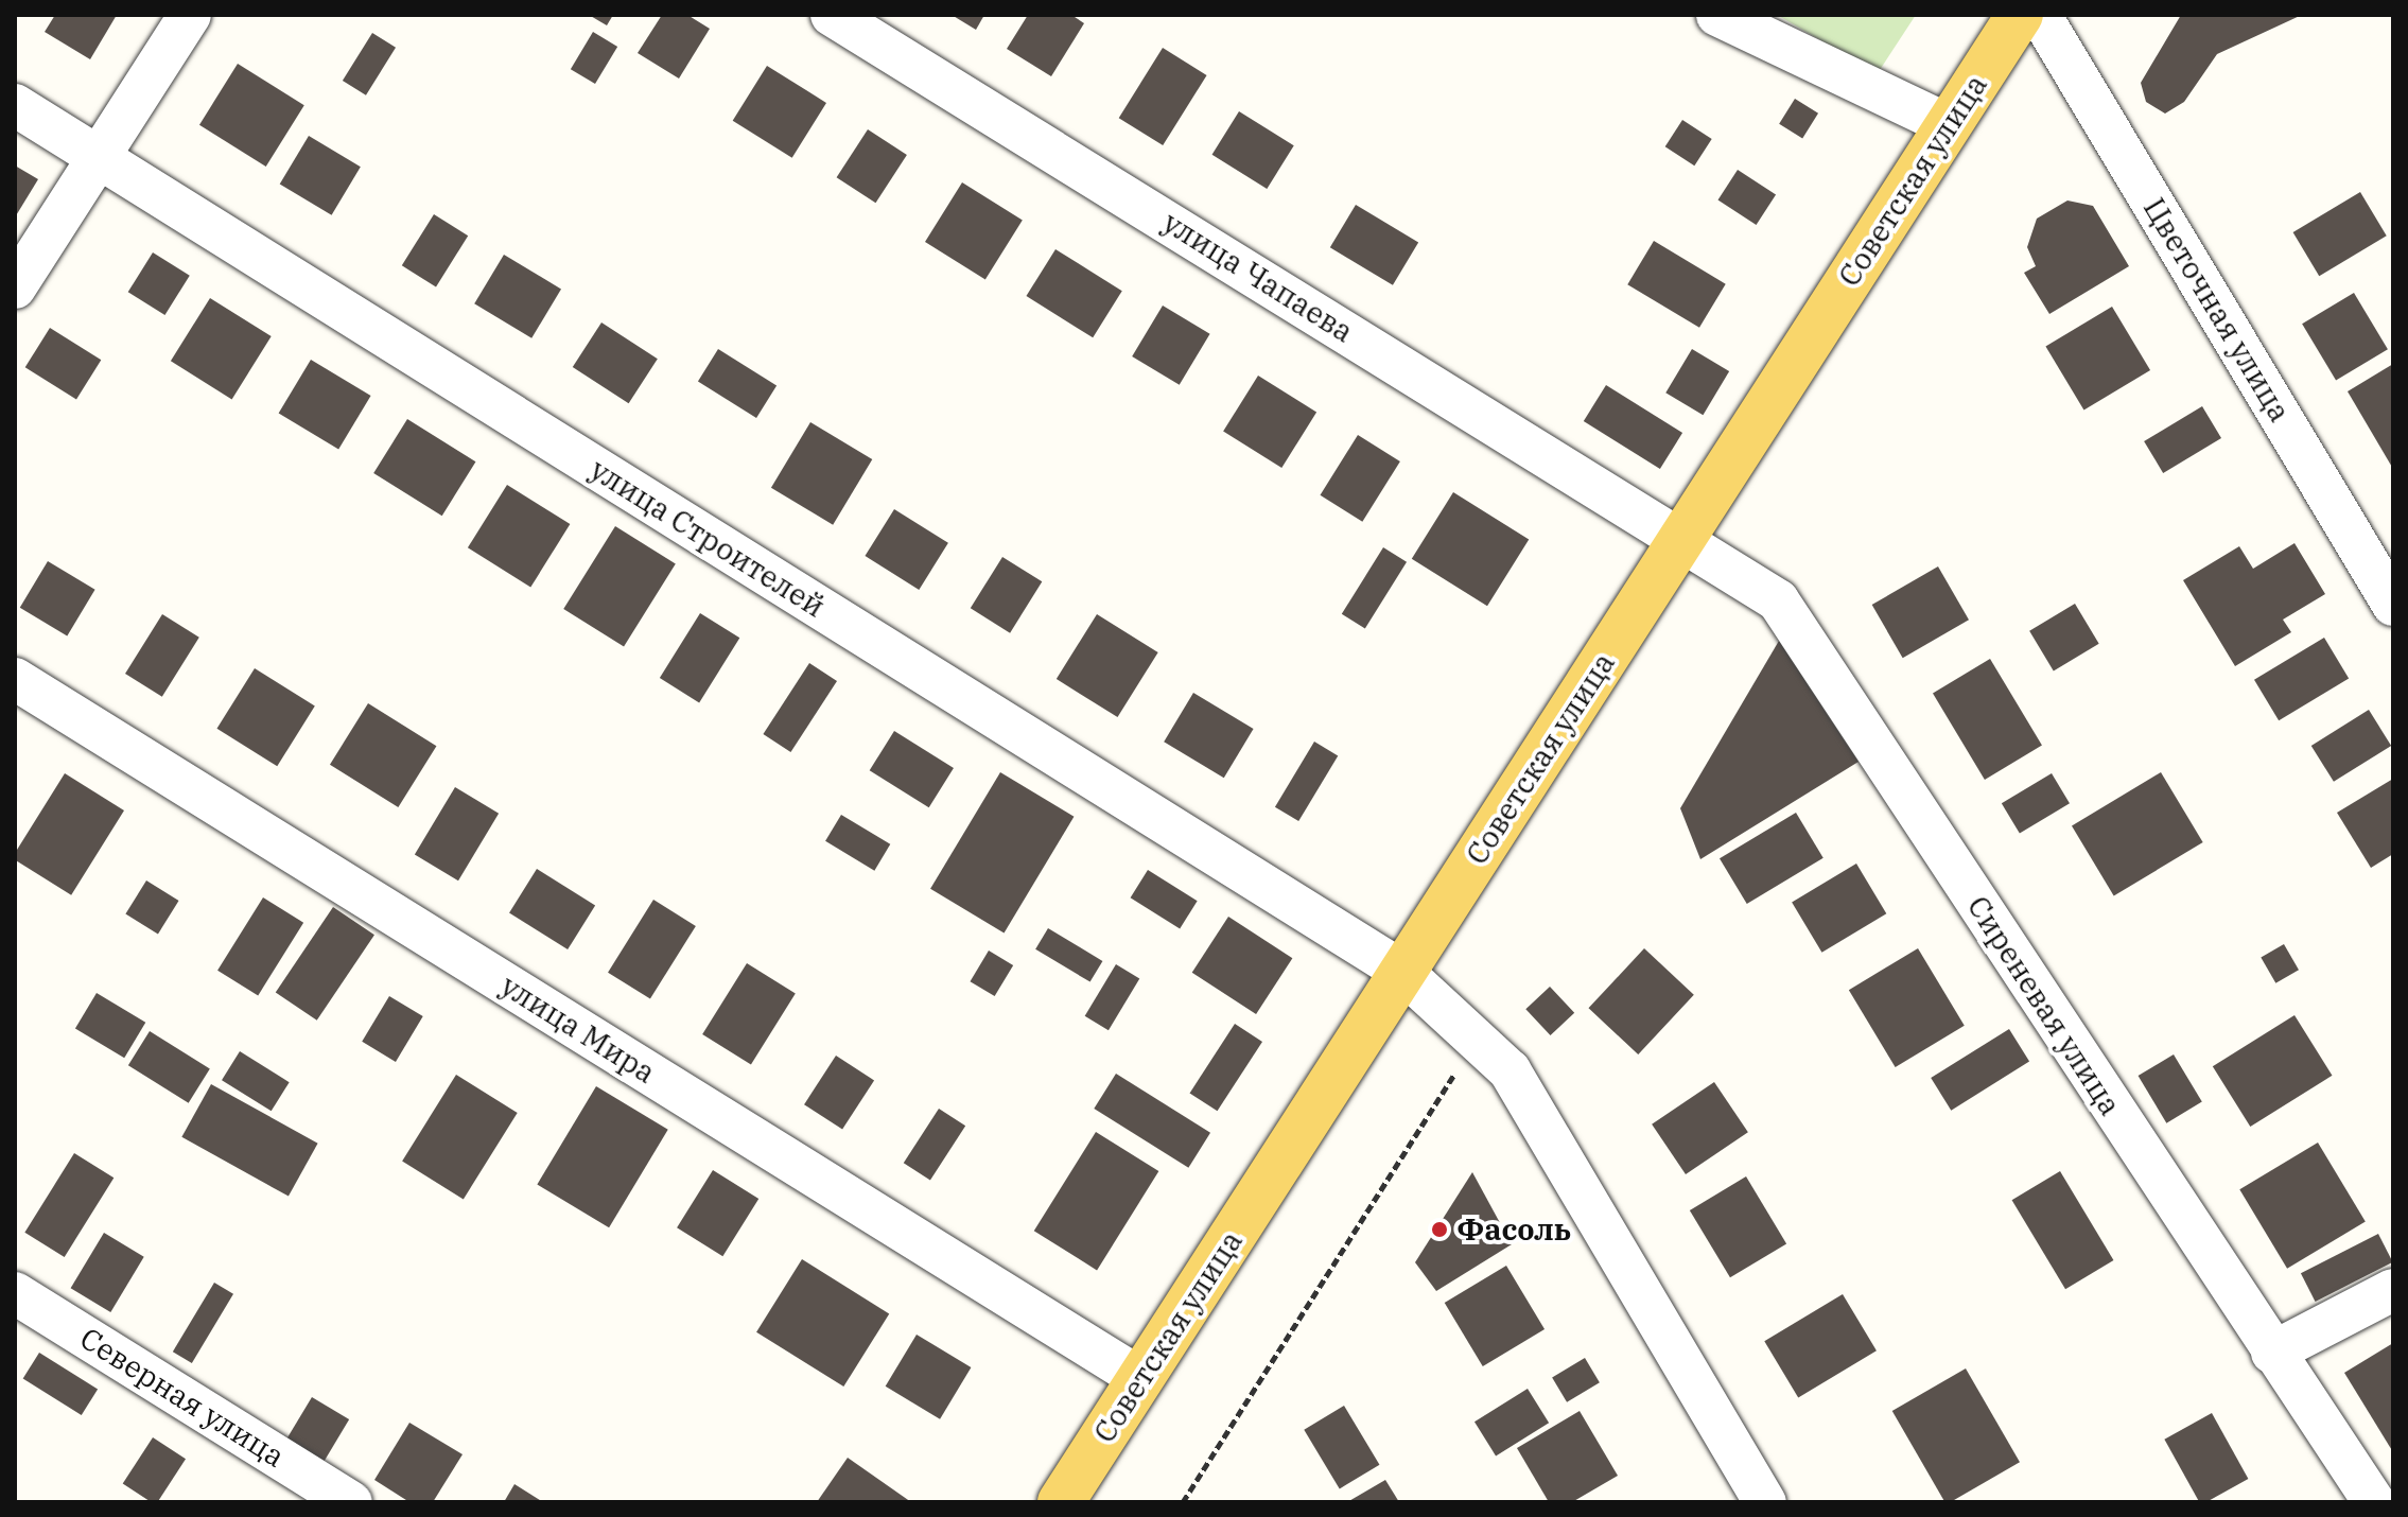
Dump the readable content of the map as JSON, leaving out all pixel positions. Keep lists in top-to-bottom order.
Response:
{
  "streets": {
    "main road": ["Советская улица"],
    "street": [
      "улица Чапаева",
      "Цветочная улица",
      "улица Строителей",
      "Сиреневая улица",
      "улица Мира",
      "Северная улица"
    ]
  },
  "crossings": [
    ["Советская улица", "улица Чапаева"],
    ["Советская улица", "улица Строителей"],
    ["Советская улица", "Сиреневая улица"],
    ["Советская улица", "улица Мира"],
    ["улица Чапаева", "Сиреневая улица"]
  ],
  "places": ["Фасоль"]
}
